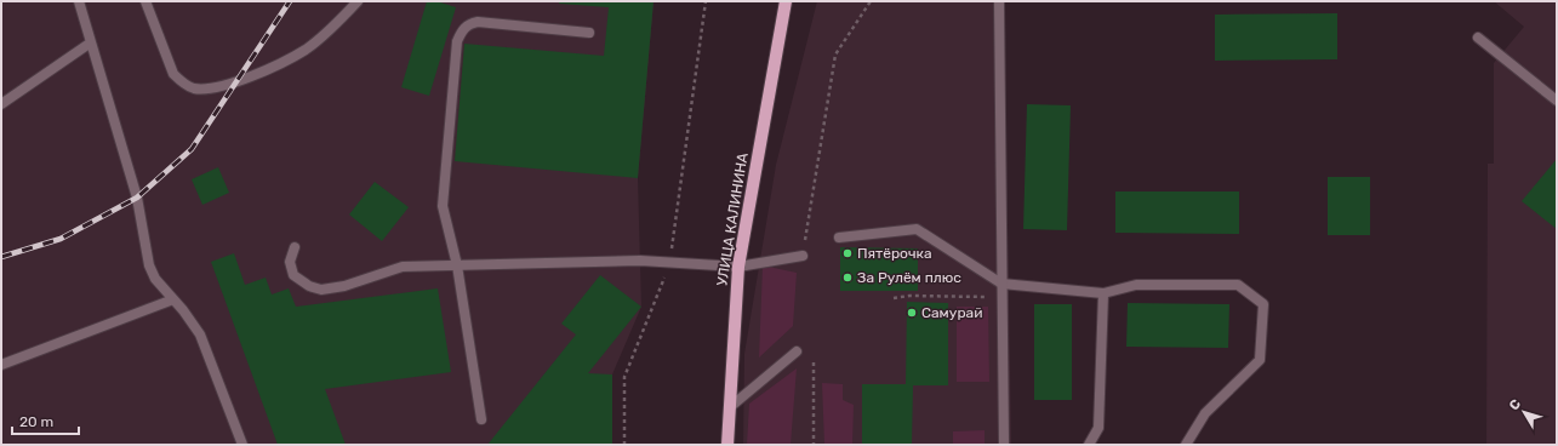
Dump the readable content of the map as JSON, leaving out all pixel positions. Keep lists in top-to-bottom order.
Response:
{
  "streets": {
    "main road": ["УЛИЦА КАЛИНИНА"]
  },
  "places": ["Пятёрочка", "За Рулём плюс", "Самурай"],
  "scale_bar": "20 m",
  "north": "top left"
}
